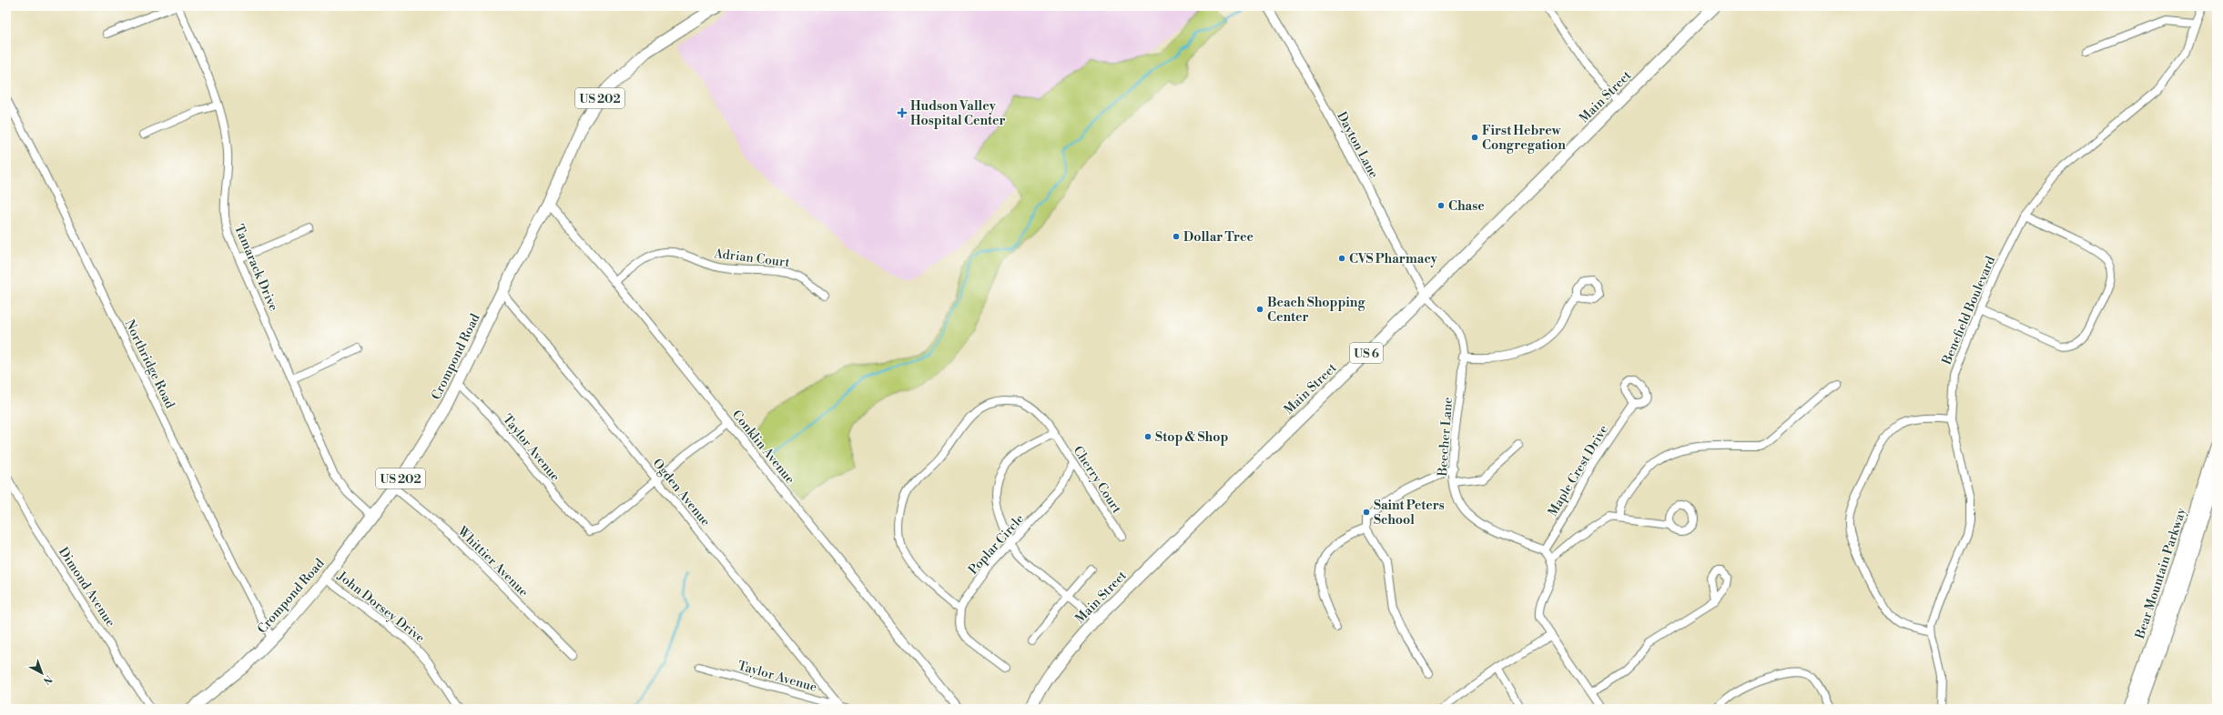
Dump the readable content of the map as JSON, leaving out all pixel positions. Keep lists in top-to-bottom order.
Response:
{
  "streets": {
    "highway": ["Bear Mountain Parkway"],
    "main road": [
      "Main Street",
      "US 202",
      "US 6",
      "Crompond Road"
    ],
    "street": [
      "Dayton Lane",
      "Adrian Court",
      "Tamarack Drive",
      "Benefield Boulevard",
      "Northridge Road",
      "Beecher Lane",
      "Conklin Avenue",
      "Taylor Avenue",
      "Maple Crest Drive",
      "Cherry Court",
      "Ogden Avenue",
      "Poplar Circle",
      "Whittier Avenue",
      "Dimond Avenue",
      "John Dorsey Drive"
    ]
  },
  "crossings": [
    ["Main Street", "Dayton Lane"],
    ["Main Street", "Beecher Lane"],
    ["Dayton Lane", "Beecher Lane"],
    ["Adrian Court", "Conklin Avenue"],
    ["Tamarack Drive", "Crompond Road"],
    ["Crompond Road", "Northridge Road"],
    ["Crompond Road", "Conklin Avenue"],
    ["Crompond Road", "Taylor Avenue"],
    ["Crompond Road", "Ogden Avenue"],
    ["Crompond Road", "Whittier Avenue"],
    ["Crompond Road", "John Dorsey Drive"],
    ["Beecher Lane", "Maple Crest Drive"],
    ["Taylor Avenue", "Ogden Avenue"],
    ["Cherry Court", "Poplar Circle"]
  ],
  "places": {
    "health": ["Hudson Valley Hospital Center"],
    "other": [
      "First Hebrew Congregation",
      "Chase",
      "Dollar Tree",
      "CVS Pharmacy",
      "Beach Shopping Center",
      "Stop & Shop",
      "Saint Peters School"
    ]
  },
  "north": "bottom right"
}
